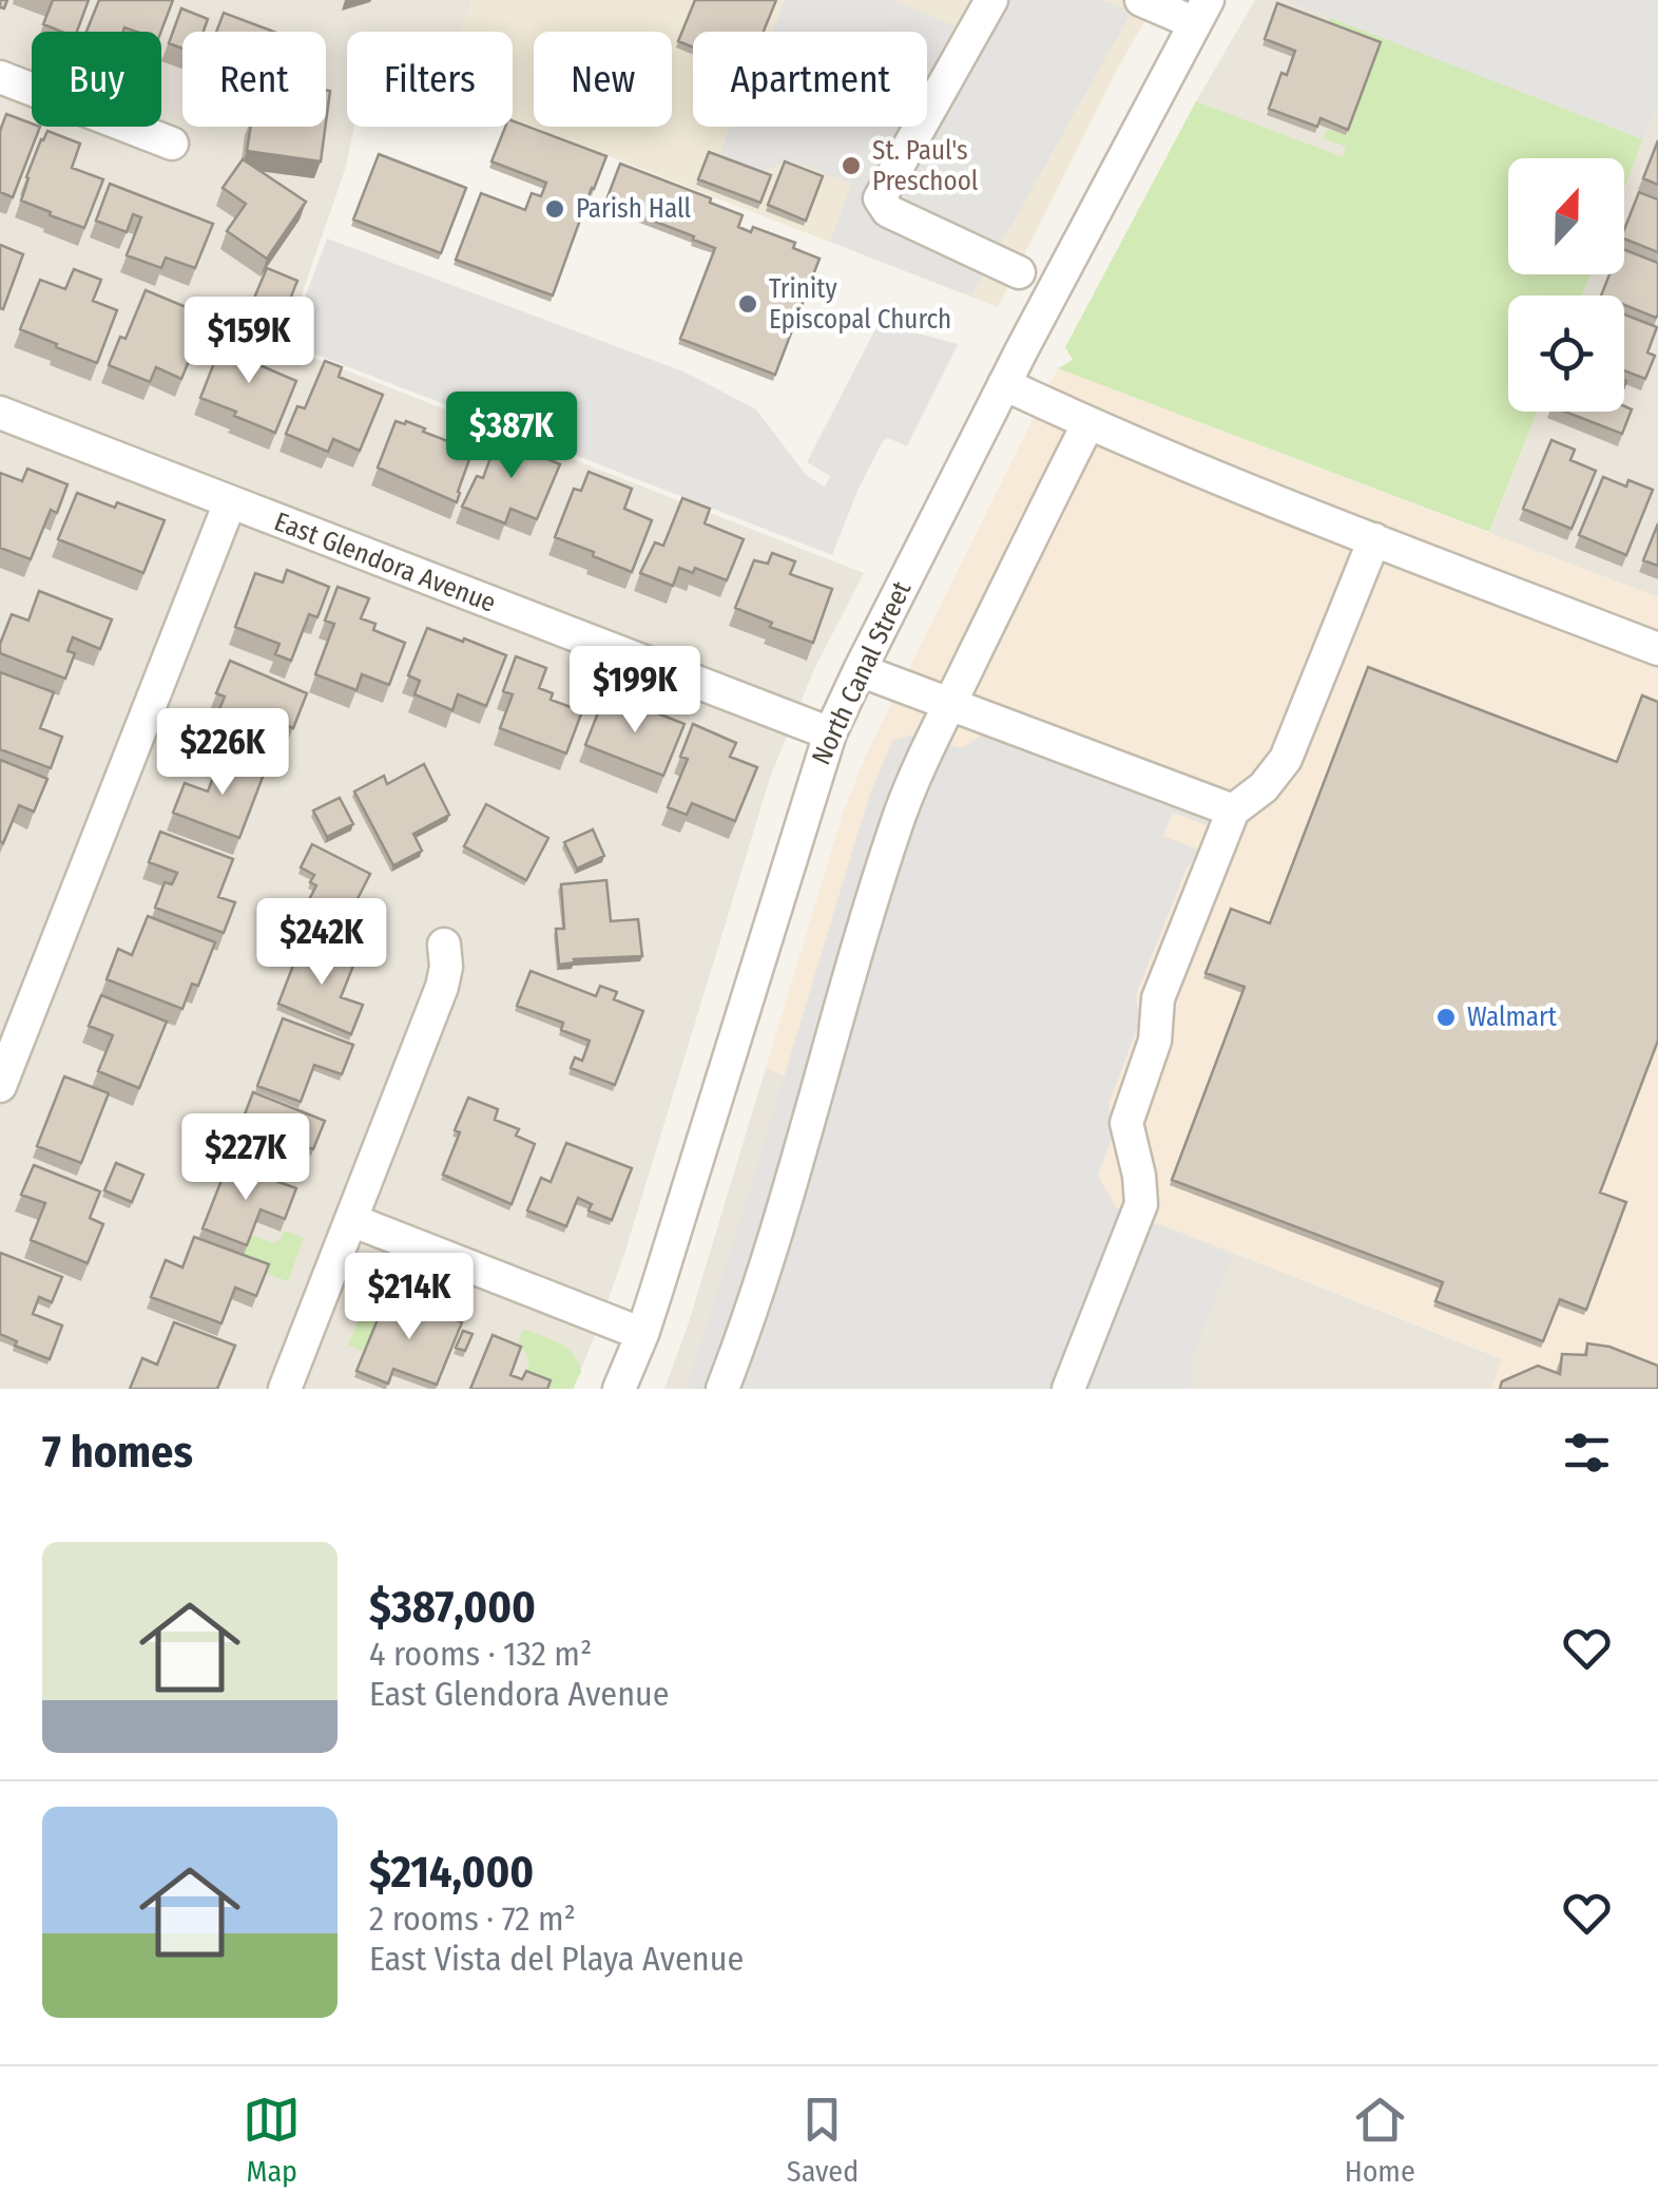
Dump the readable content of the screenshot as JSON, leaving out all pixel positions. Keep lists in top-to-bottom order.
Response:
{
  "streets": {
    "street": ["East Glendora Avenue", "North Canal Street"]
  },
  "crossings": [
    ["East Glendora Avenue", "North Canal Street"]
  ],
  "places": [
    "St. Paul's Preschool",
    "Parish Hall",
    "Trinity Episcopal Church",
    "Walmart"
  ],
  "north": "top",
  "page": {
    "chip": [
      "Buy",
      "Rent",
      "Filters",
      "New",
      "Apartment"
    ],
    "price": [
      "$159K",
      "$387K",
      "$199K",
      "$226K",
      "$242K",
      "$227K",
      "$214K"
    ],
    "heading": "7 homes",
    "list": [
      {
        "name": "$387,000",
        "note": "4 rooms · 132 m² · East Glendora Avenue"
      },
      {
        "name": "$214,000",
        "note": "2 rooms · 72 m² · East Vista del Playa Avenue"
      }
    ],
    "tabs": ["Map", "Saved", "Home"]
  }
}
